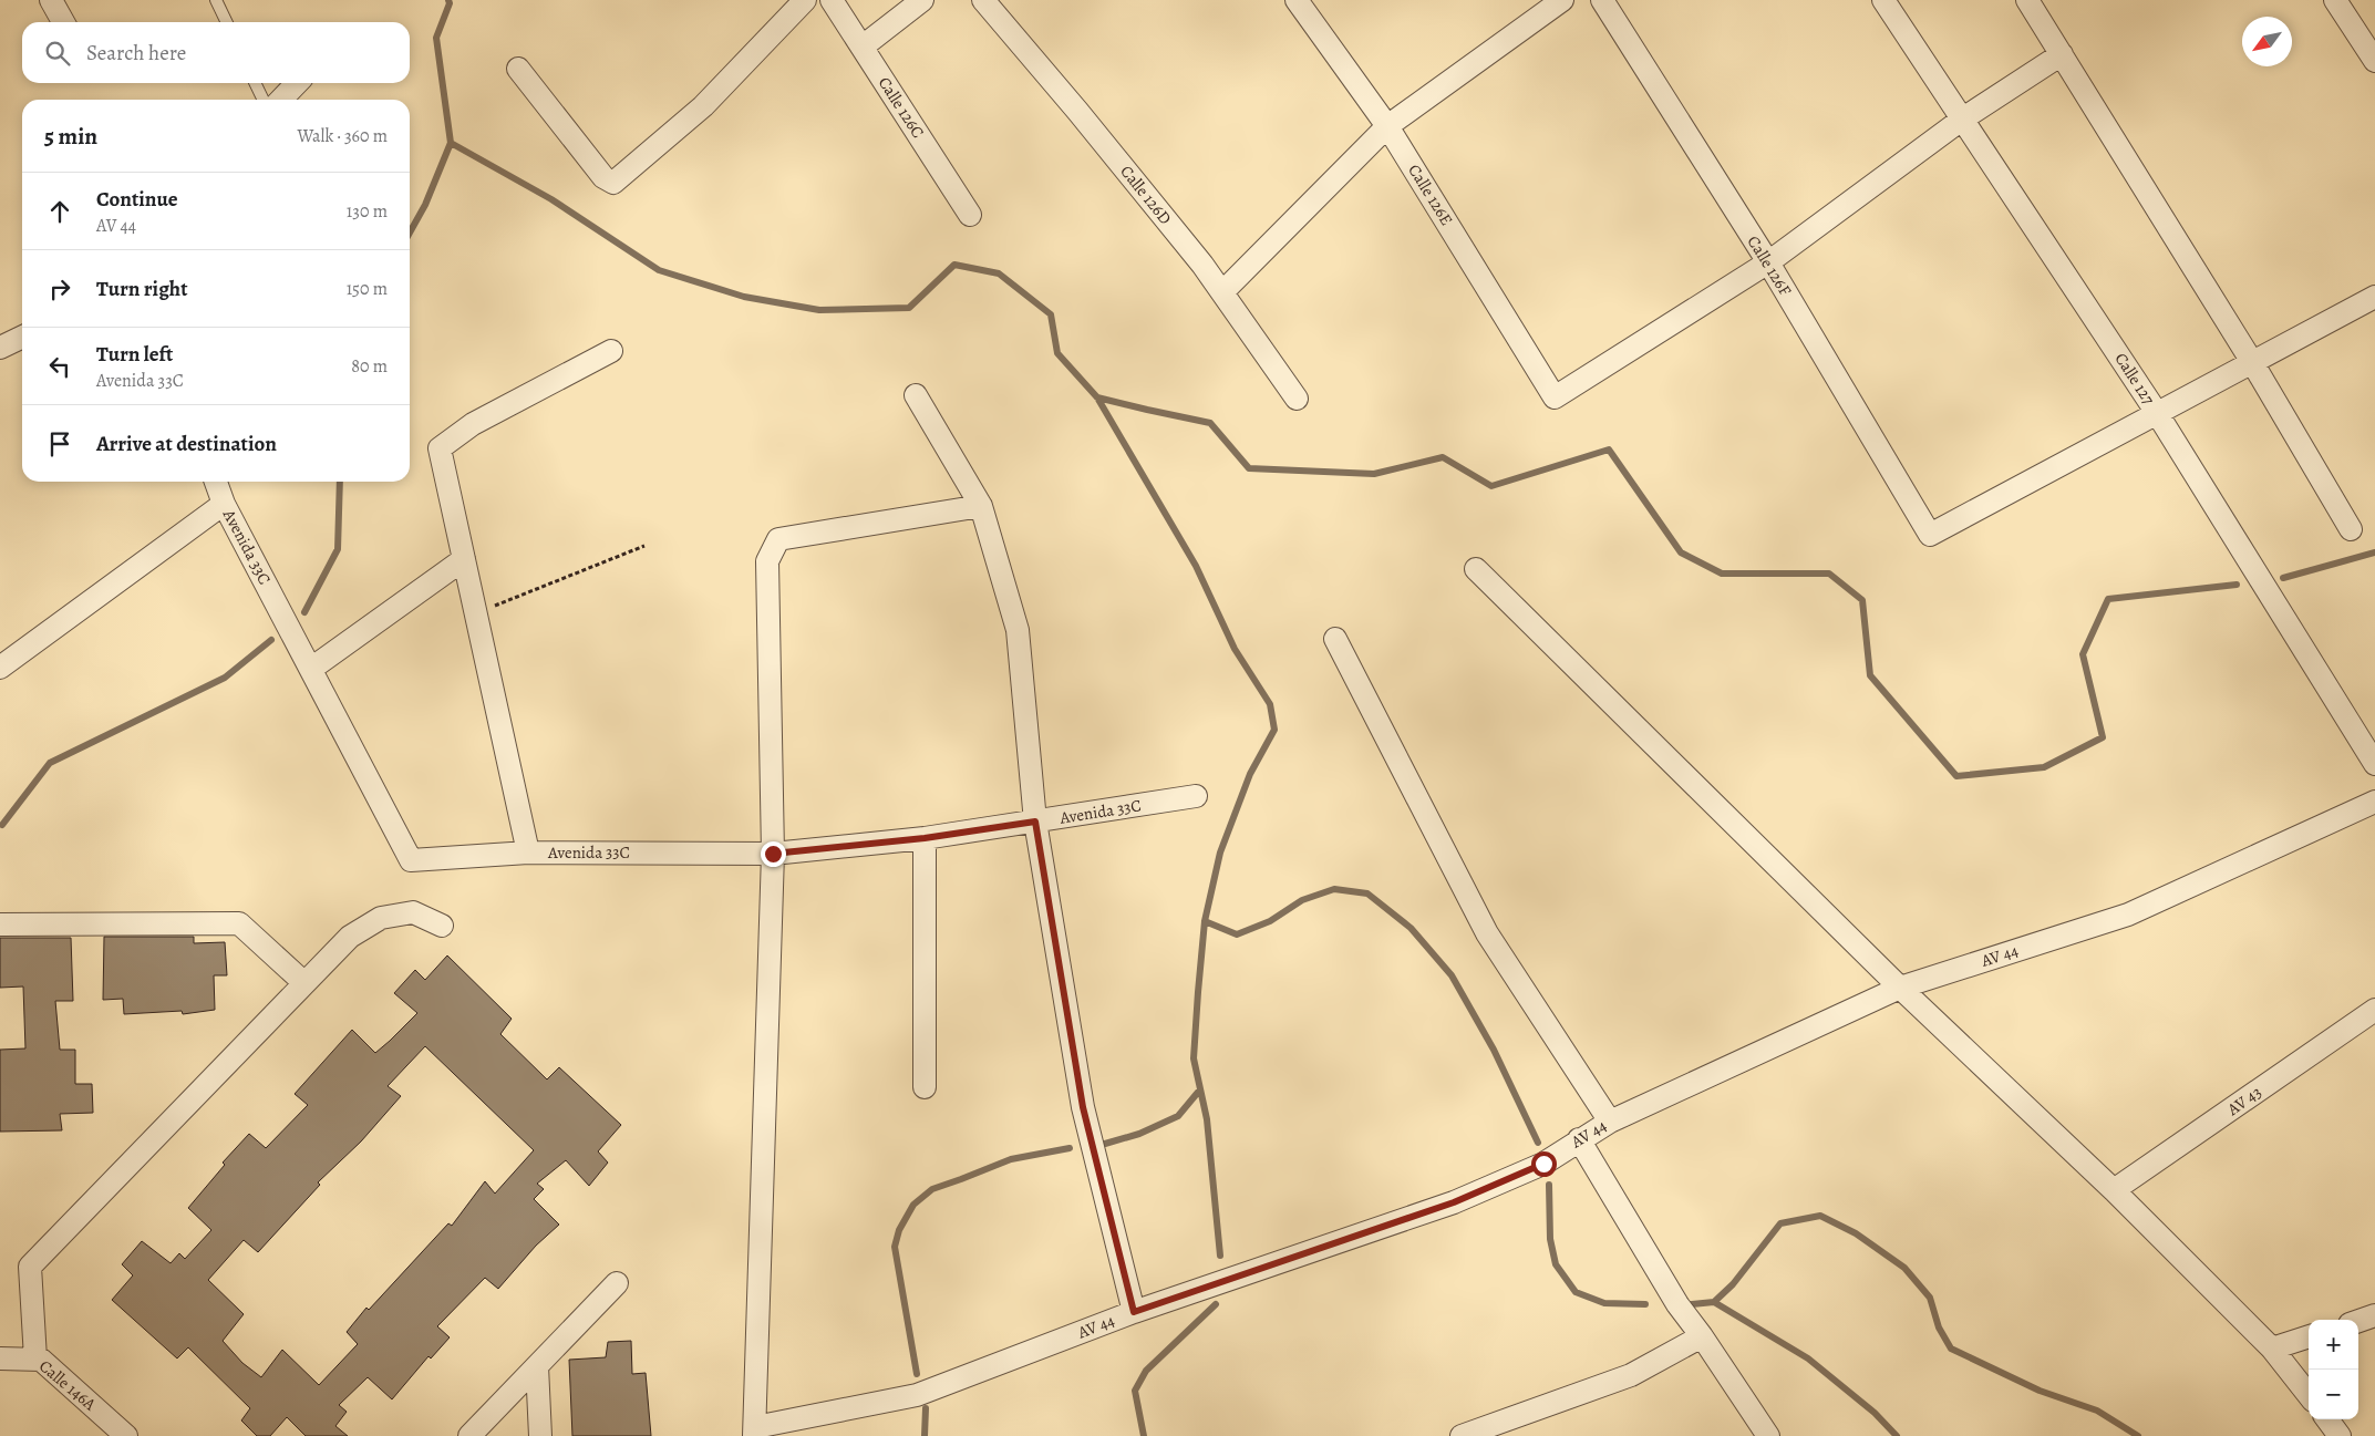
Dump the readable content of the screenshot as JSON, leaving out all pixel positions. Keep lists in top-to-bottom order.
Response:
{
  "streets": {
    "street": [
      "Calle 126C",
      "Calle 126D",
      "Calle 126E",
      "Calle 126F",
      "Calle 127",
      "Avenida 33C",
      "AV 44",
      "AV 43",
      "Calle 146A"
    ]
  },
  "crossings": [
    ["Calle 126E", "Calle 126F"],
    ["Calle 126F", "Calle 127"]
  ],
  "north": "bottom left",
  "page": {
    "search": "Search here",
    "heading": ["5 min", "Walk · 360 m"],
    "list": [
      ["Continue", "AV 44", "130 m"],
      ["Turn right", "150 m"],
      ["Turn left", "Avenida 33C", "80 m"],
      "Arrive at destination"
    ],
    "map_buttons": ["+", "−"]
  }
}
